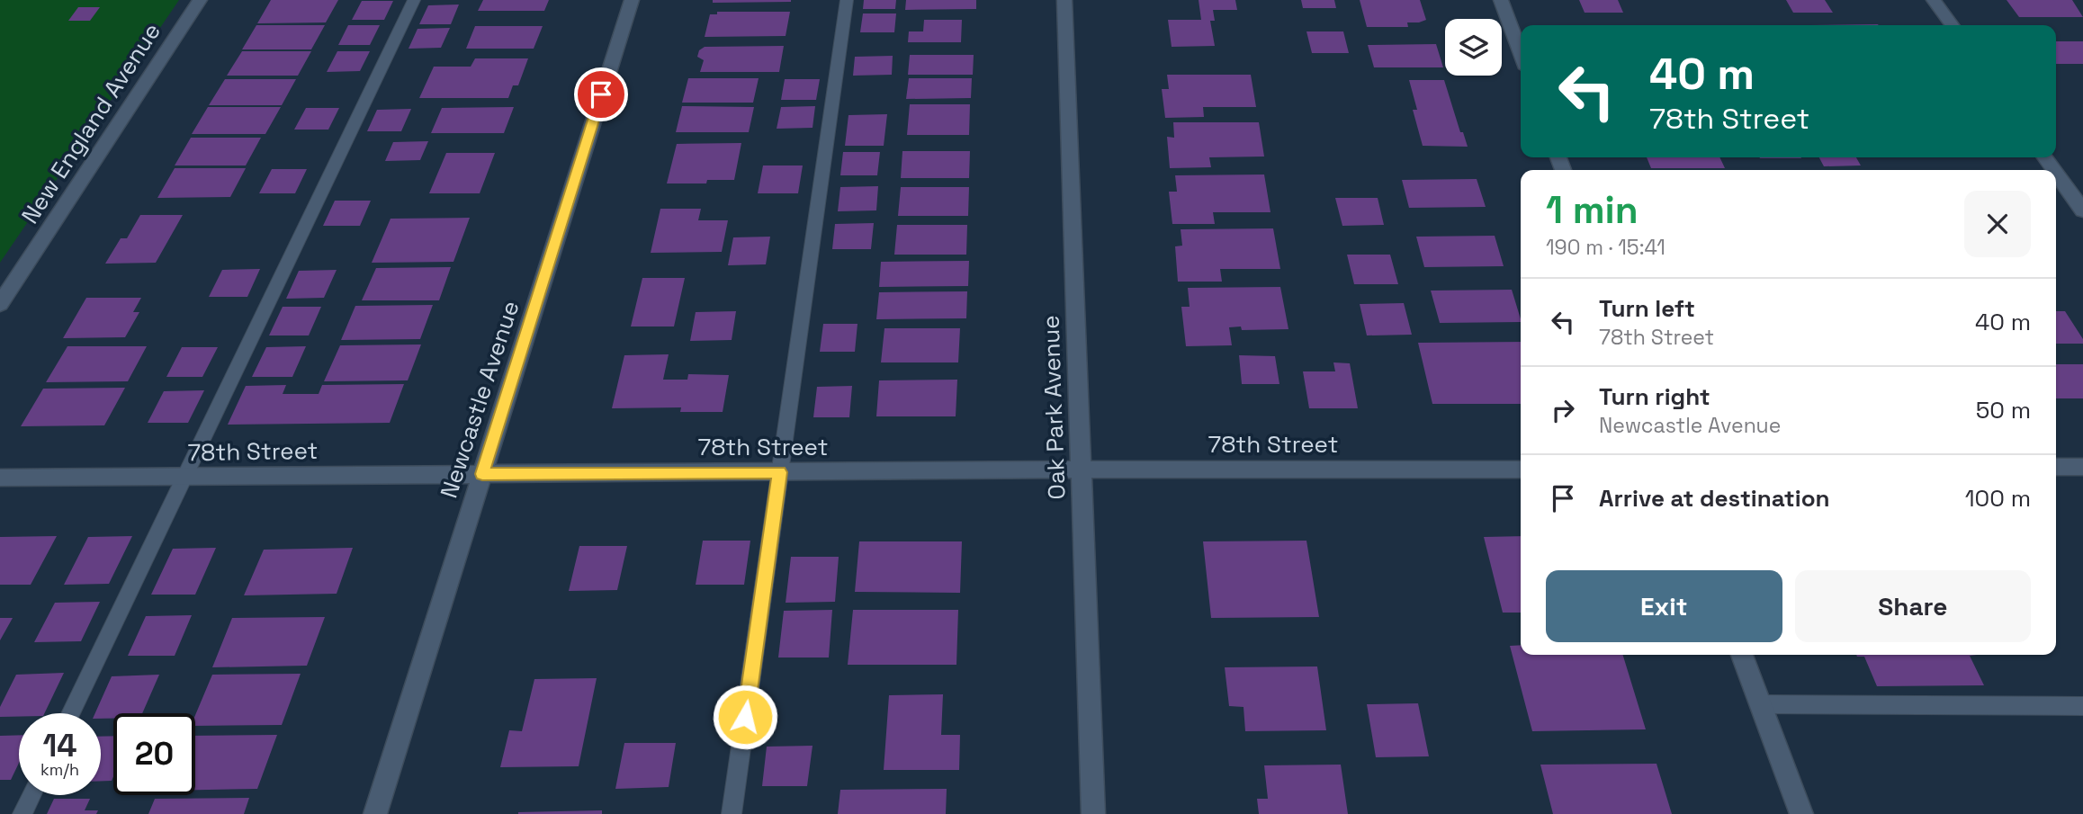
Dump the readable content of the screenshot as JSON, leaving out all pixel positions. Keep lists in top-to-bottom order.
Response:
{
  "streets": {
    "street": [
      "New England Avenue",
      "Newcastle Avenue",
      "Oak Park Avenue",
      "78th Street"
    ]
  },
  "crossings": [
    ["Newcastle Avenue", "78th Street"],
    ["Oak Park Avenue", "78th Street"]
  ],
  "page": {
    "turn": ["40 m", "78th Street"],
    "heading": ["1 min", "190 m · 15:41"],
    "list": [
      {
        "name": "Turn left",
        "note": "78th Street",
        "value": "40 m"
      },
      {
        "name": "Turn right",
        "note": "Newcastle Avenue",
        "value": "50 m"
      },
      {
        "name": "Arrive at destination",
        "value": "100 m"
      }
    ],
    "buttons": ["Exit", "Share"],
    "speed": "14 km/h",
    "limit": "20"
  }
}
